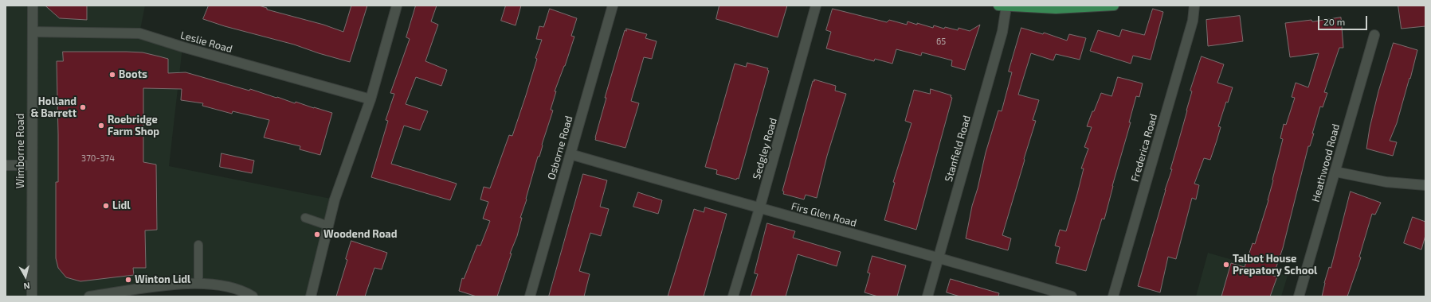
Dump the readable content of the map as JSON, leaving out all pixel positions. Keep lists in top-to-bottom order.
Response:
{
  "streets": {
    "street": [
      "Leslie Road",
      "Osborne Road",
      "Frederica Road",
      "Sedgley Road",
      "Stanfield Road",
      "Wimborne Road",
      "Heathwood Road",
      "Firs Glen Road"
    ]
  },
  "crossings": [
    ["Leslie Road", "Wimborne Road"],
    ["Osborne Road", "Firs Glen Road"],
    ["Sedgley Road", "Firs Glen Road"],
    ["Stanfield Road", "Firs Glen Road"]
  ],
  "places": [
    "Boots",
    "Holland & Barrett",
    "Roebridge Farm Shop",
    "Lidl",
    "Woodend Road",
    "Talbot House Prepatory School",
    "Winton Lidl"
  ],
  "house_numbers": ["65", "370-374"],
  "scale_bar": "20 m",
  "north": "bottom"
}
